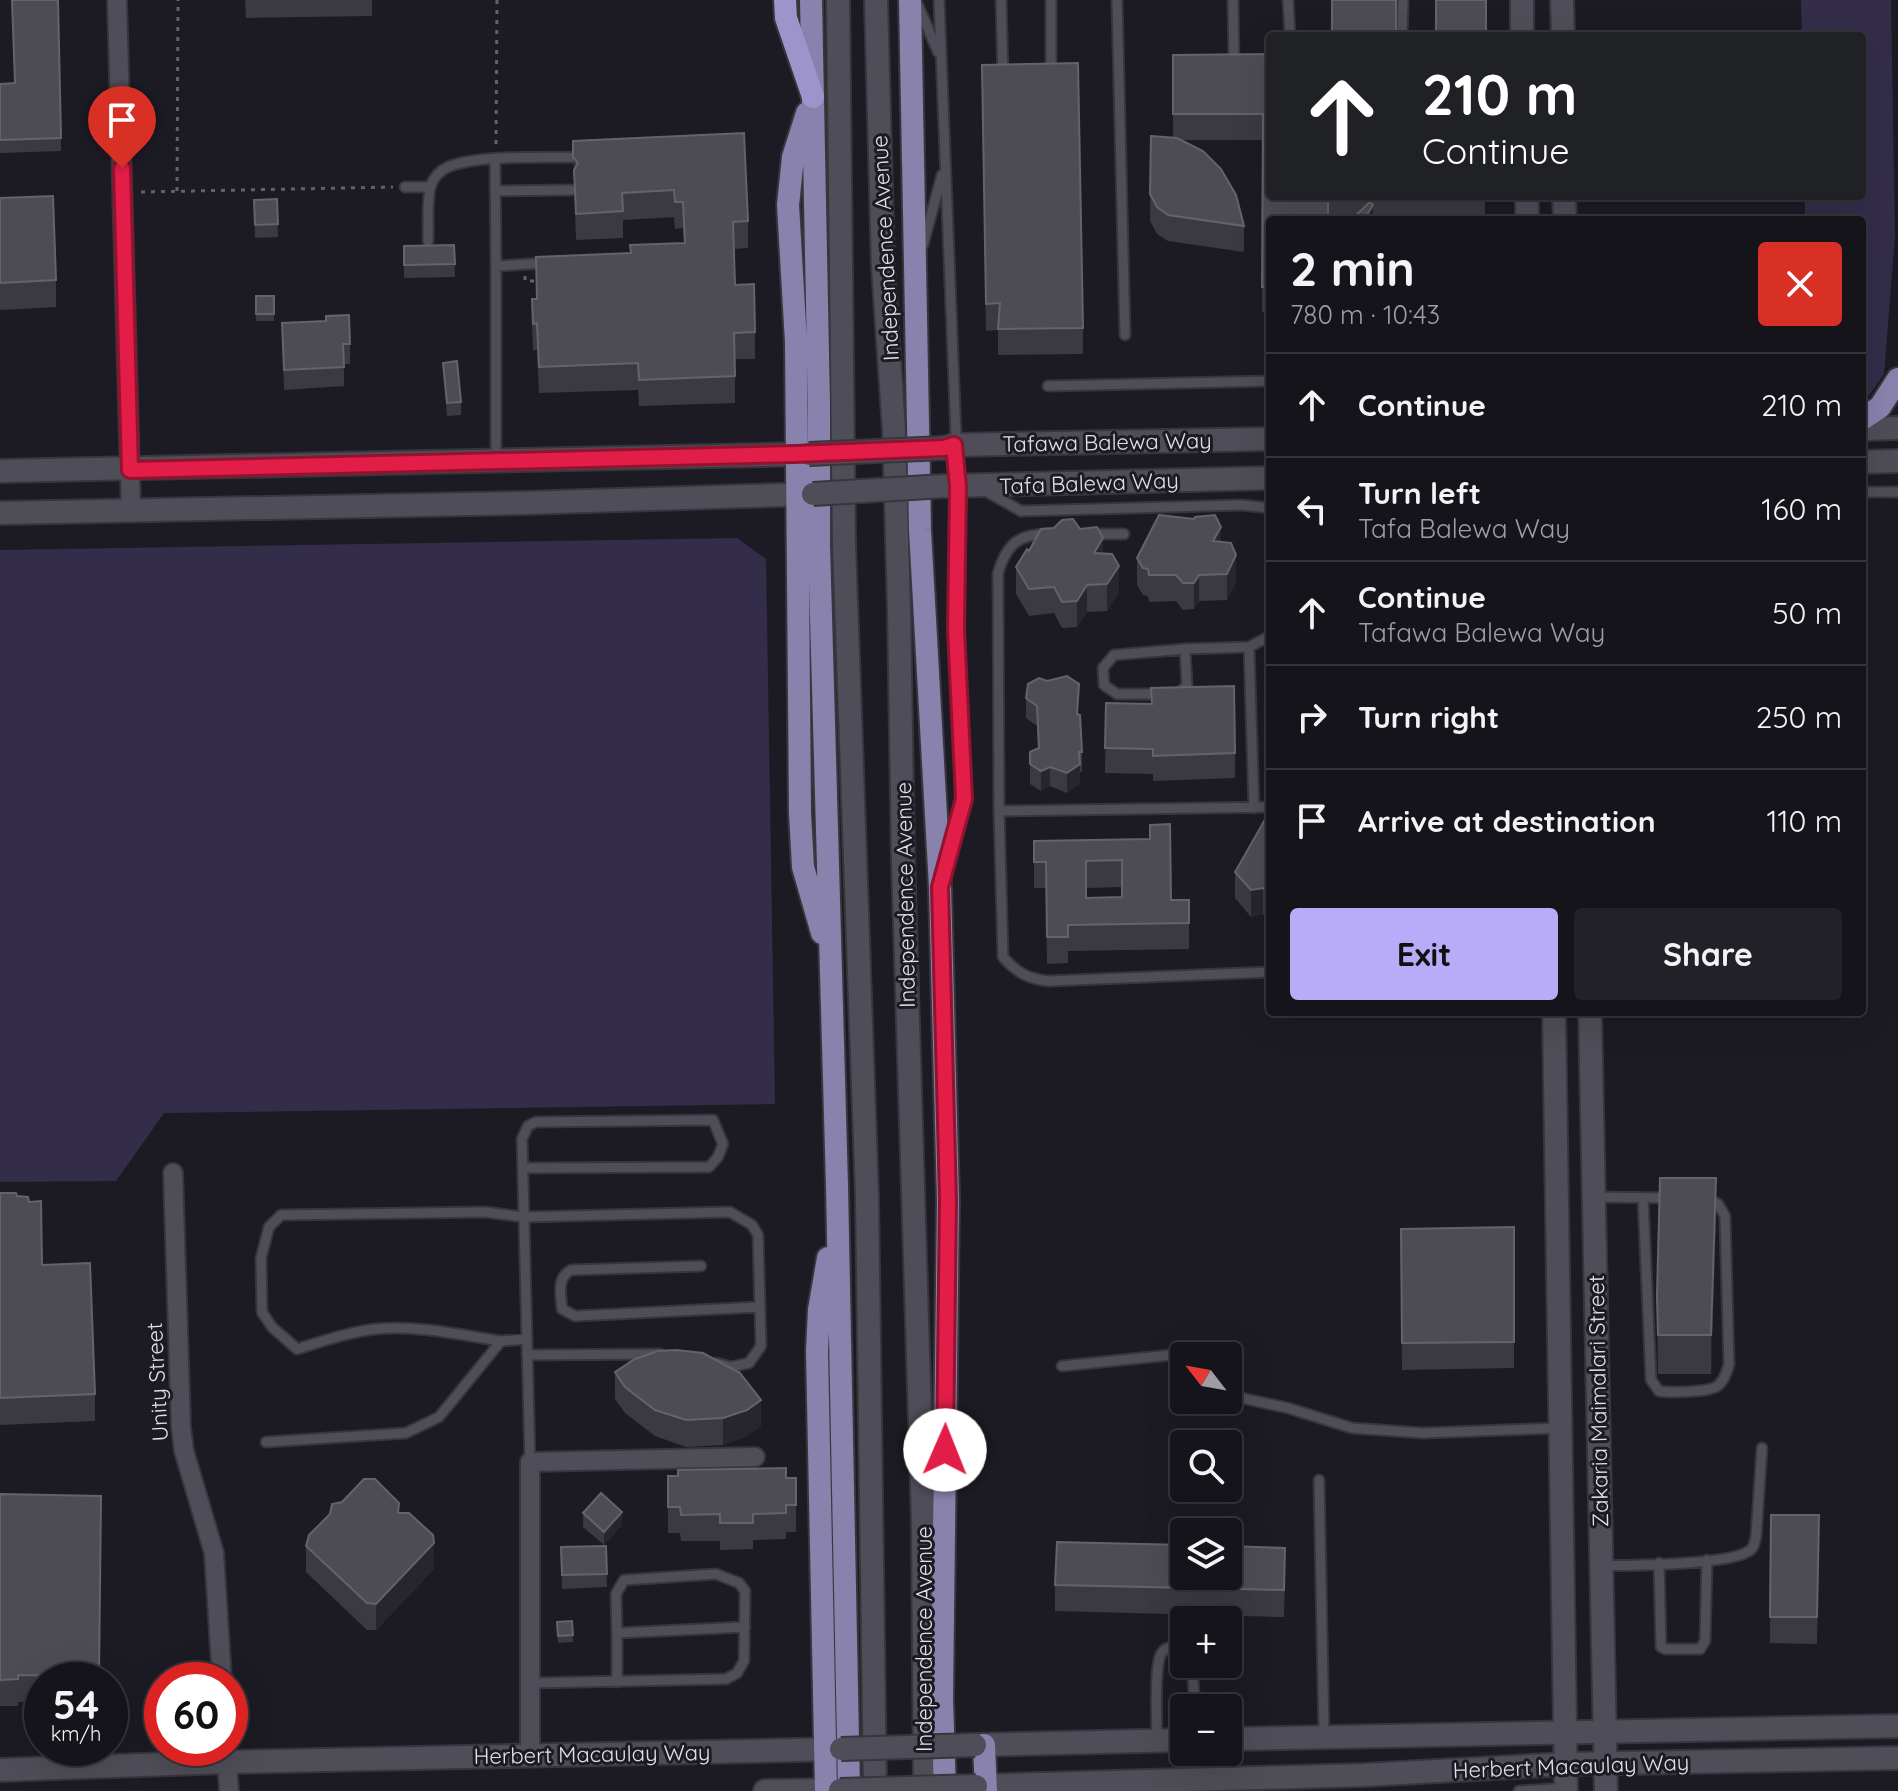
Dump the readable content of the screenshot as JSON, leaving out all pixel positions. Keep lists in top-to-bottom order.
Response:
{
  "streets": {
    "main road": [
      "Independence Avenue",
      "Tafawa Balewa Way",
      "Tafa Balewa Way",
      "Zakaria Maimalari Street",
      "Herbert Macaulay Way"
    ],
    "street": ["Unity Street"]
  },
  "crossings": [
    ["Zakaria Maimalari Street", "Herbert Macaulay Way"]
  ],
  "north": "top left",
  "page": {
    "turn": ["210 m", "Continue"],
    "heading": ["2 min", "780 m · 10:43"],
    "list": [
      {
        "name": "Continue",
        "value": "210 m"
      },
      {
        "name": "Turn left",
        "note": "Tafa Balewa Way",
        "value": "160 m"
      },
      {
        "name": "Continue",
        "note": "Tafawa Balewa Way",
        "value": "50 m"
      },
      {
        "name": "Turn right",
        "value": "250 m"
      },
      {
        "name": "Arrive at destination",
        "value": "110 m"
      }
    ],
    "buttons": ["Exit", "Share"],
    "map_buttons": ["+", "−"],
    "speed": "54 km/h",
    "limit": "60"
  }
}
